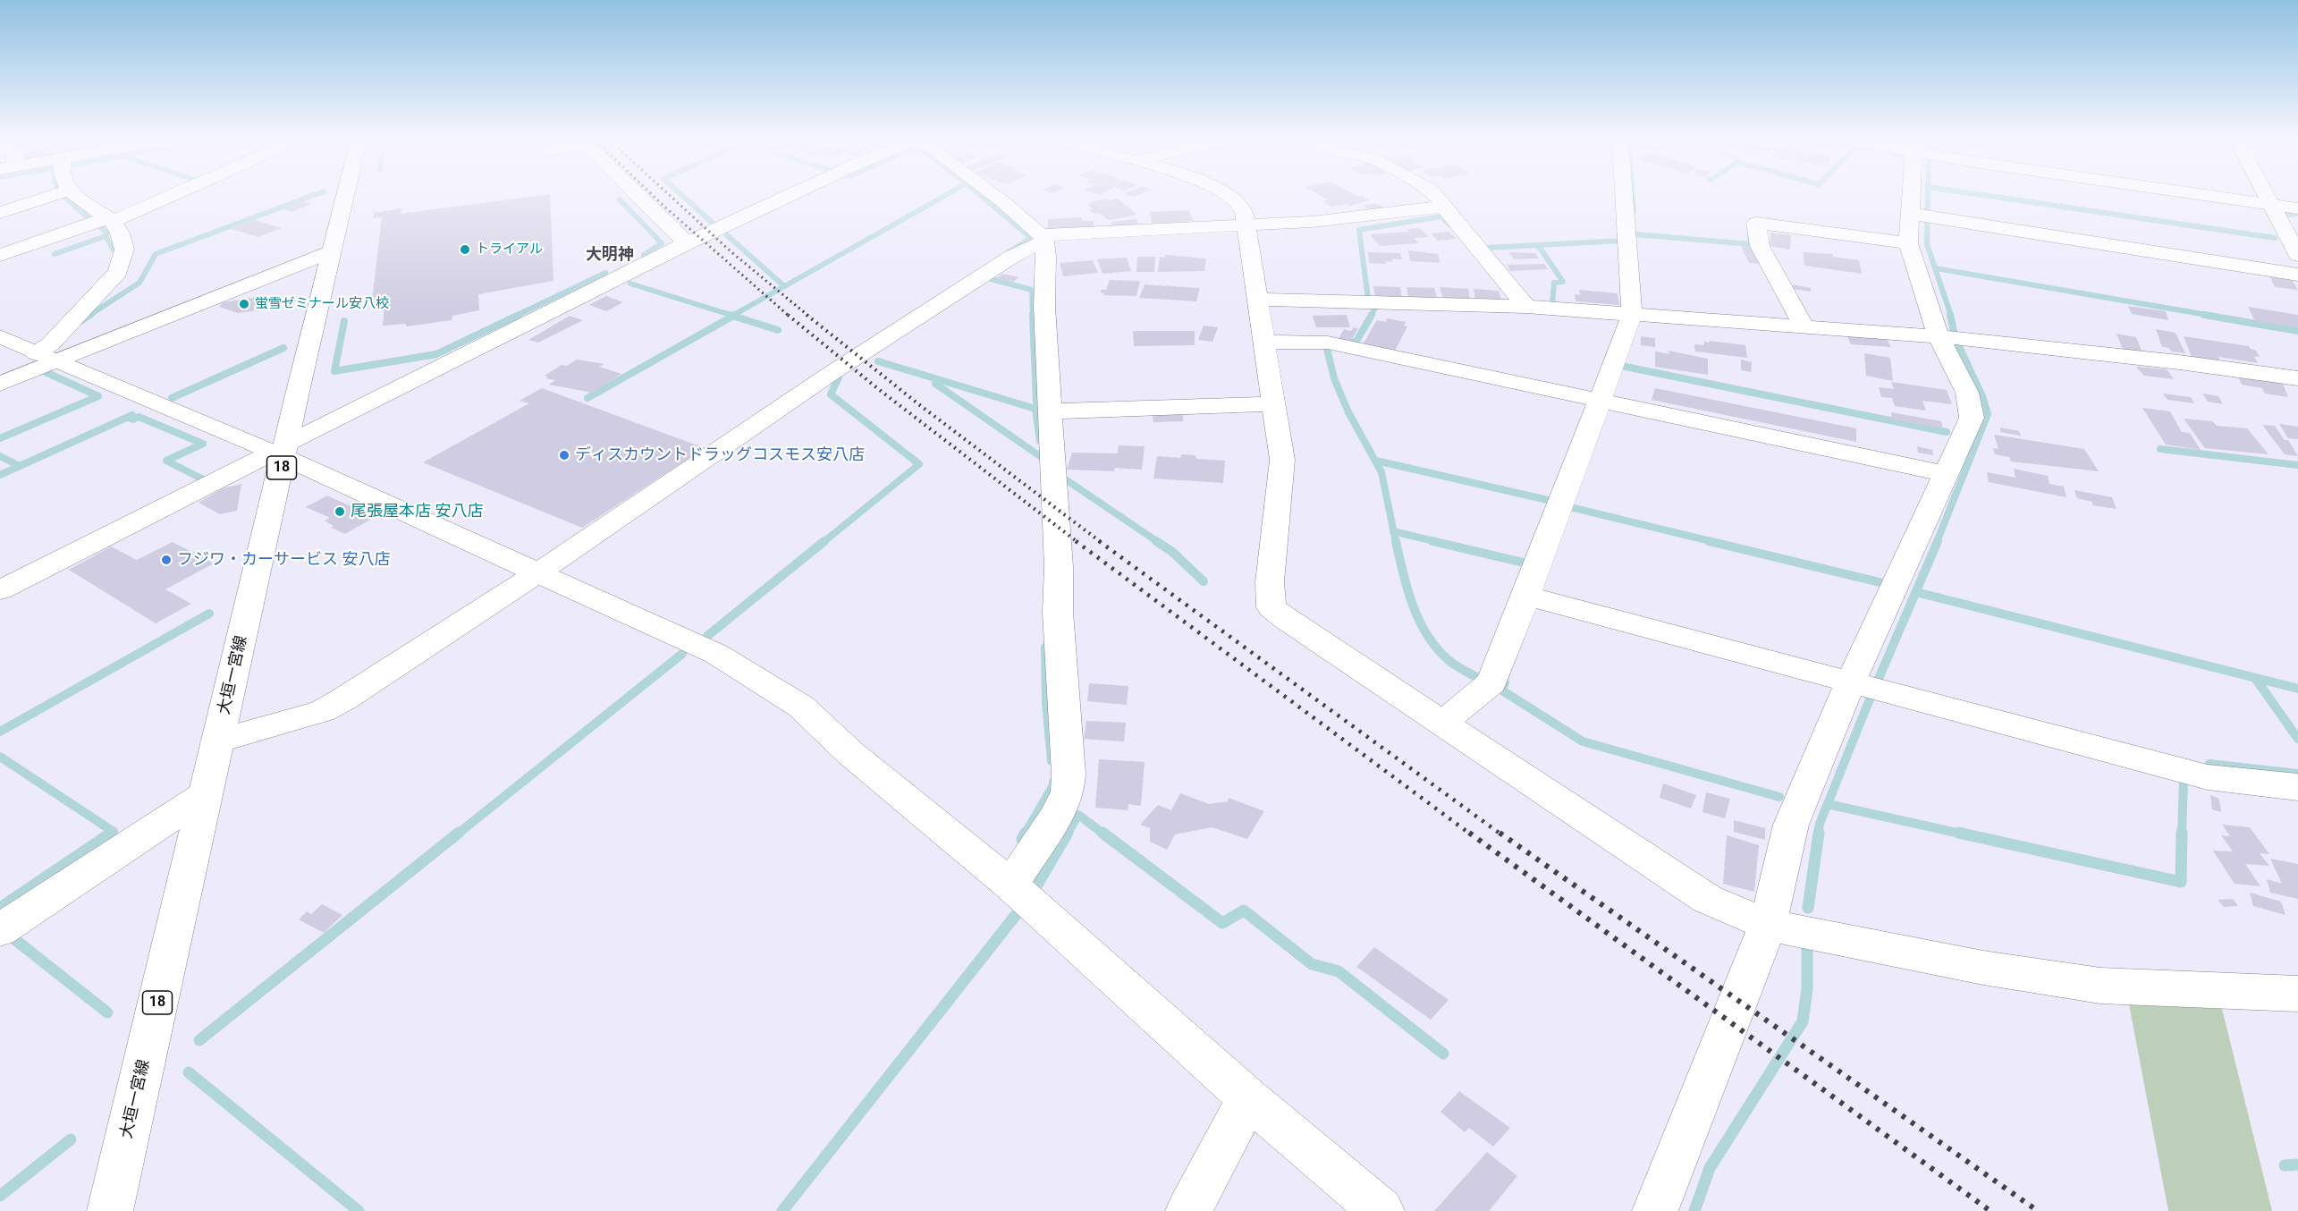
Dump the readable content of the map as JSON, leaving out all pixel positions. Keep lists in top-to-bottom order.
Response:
{
  "streets": {
    "street": ["18", "大垣一宮線"]
  },
  "districts": ["大明神"],
  "places": [
    "トライアル",
    "蛍雪ゼミナール安八校",
    "ディスカウントドラッグコスモス安八店",
    "尾張屋本店 安八店",
    "フジワ・カーサービス 安八店"
  ]
}
